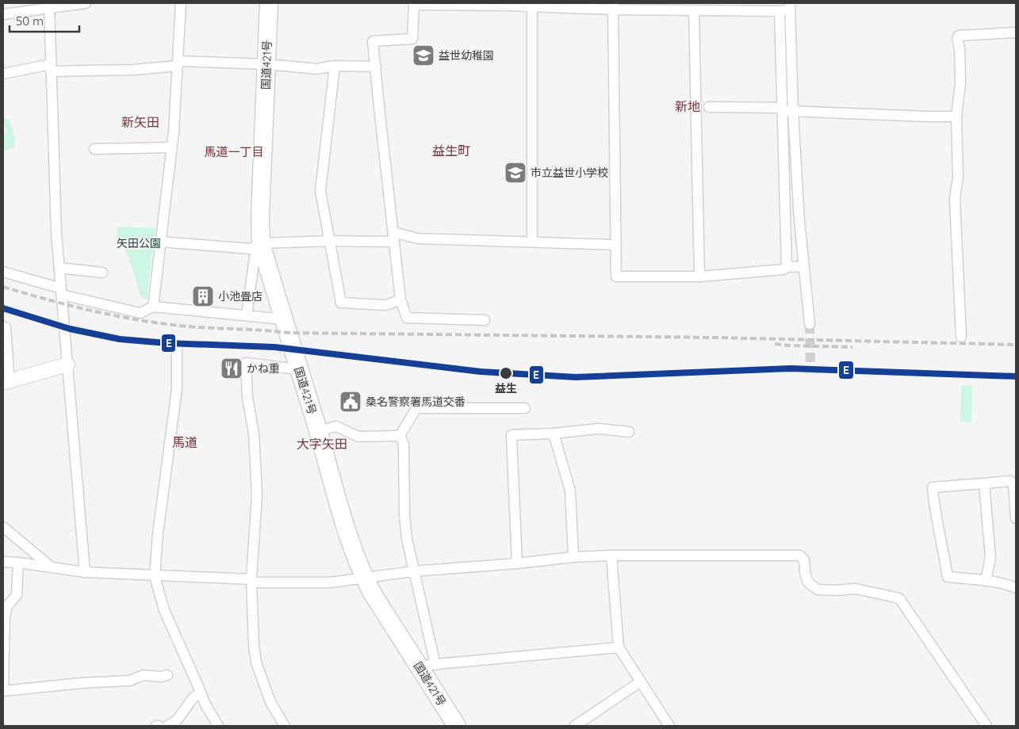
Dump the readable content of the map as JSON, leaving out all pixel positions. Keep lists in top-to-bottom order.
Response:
{
  "streets": {
    "highway": ["国道421号"]
  },
  "districts": [
    "新地",
    "新矢田",
    "益生町",
    "馬道一丁目",
    "馬道",
    "大字矢田"
  ],
  "parks": ["矢田公園"],
  "places": {
    "school or university": ["益世幼稚園", "市立益世小学校"],
    "building": ["小池畳店"],
    "restaurant": ["かね重"],
    "other": ["益生"],
    "public building": ["桑名警察署馬道交番"]
  },
  "lines": ["transit line E"],
  "scale_bar": "50 m"
}
